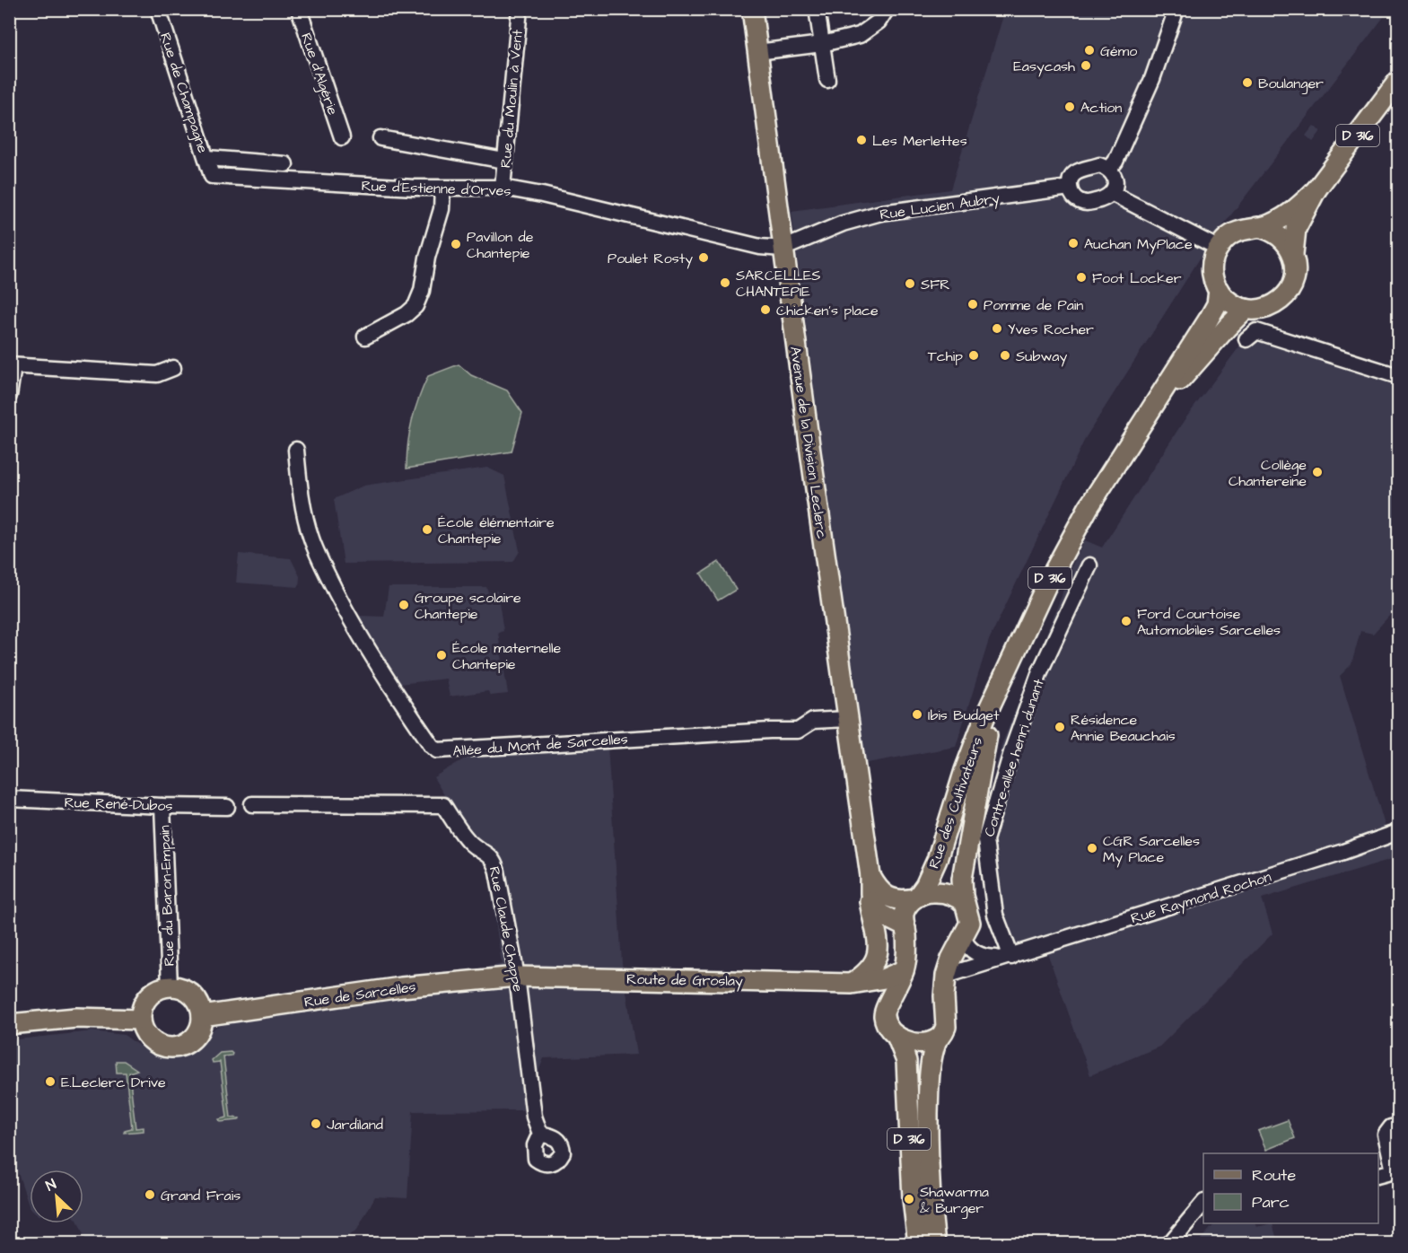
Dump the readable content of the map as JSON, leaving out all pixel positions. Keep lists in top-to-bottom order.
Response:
{
  "streets": {
    "main road": [
      "D 316",
      "Avenue de la Division Leclerc",
      "Rue des Cultivateurs",
      "Route de Groslay",
      "Rue de Sarcelles"
    ],
    "street": [
      "Rue d'Algérie",
      "Rue de Champagne",
      "Rue du Moulin à Vent",
      "Rue d'Estienne d'Orves",
      "Rue Lucien Aubry",
      "Allée du Mont de Sarcelles",
      "Contre-allée henri dunant",
      "Rue René-Dubos",
      "Rue du Baron-Empain",
      "Rue Raymond Rochon",
      "Rue Claude Chappe"
    ]
  },
  "crossings": [
    ["Rue de Champagne", "Rue d'Estienne d'Orves"],
    ["Rue du Moulin à Vent", "Rue d'Estienne d'Orves"],
    ["D 316", "Rue des Cultivateurs"],
    ["Rue d'Estienne d'Orves", "Rue Lucien Aubry"],
    ["Rue d'Estienne d'Orves", "Avenue de la Division Leclerc"],
    ["Rue Lucien Aubry", "Avenue de la Division Leclerc"],
    ["Avenue de la Division Leclerc", "Allée du Mont de Sarcelles"],
    ["Avenue de la Division Leclerc", "Rue des Cultivateurs"],
    ["Contre-allée henri dunant", "Rue Raymond Rochon"],
    ["Rue des Cultivateurs", "Rue Raymond Rochon"],
    ["Rue des Cultivateurs", "Route de Groslay"],
    ["Rue René-Dubos", "Rue du Baron-Empain"],
    ["Rue du Baron-Empain", "Rue de Sarcelles"],
    ["Rue Claude Chappe", "Route de Groslay"],
    ["Rue Claude Chappe", "Rue de Sarcelles"],
    ["Route de Groslay", "Rue de Sarcelles"]
  ],
  "places": [
    "Gémo",
    "Easycash",
    "Boulanger",
    "Action",
    "Les Merlettes",
    "Auchan MyPlace",
    "Pavillon de Chantepie",
    "Poulet Rosty",
    "Foot Locker",
    "SARCELLES CHANTEPIE",
    "SFR",
    "Pomme de Pain",
    "Chicken's place",
    "Yves Rocher",
    "Tchip",
    "Subway",
    "Collège Chantereine",
    "École élémentaire Chantepie",
    "Groupe scolaire Chantepie",
    "Ford Courtoise Automobiles Sarcelles",
    "École maternelle Chantepie",
    "Ibis Budget",
    "Résidence Annie Beauchais",
    "CGR Sarcelles My Place",
    "E.Leclerc Drive",
    "Jardiland",
    "Grand Frais",
    "Shawarma & Burger"
  ],
  "legend": ["Route", "Parc"],
  "north": "top left"
}
